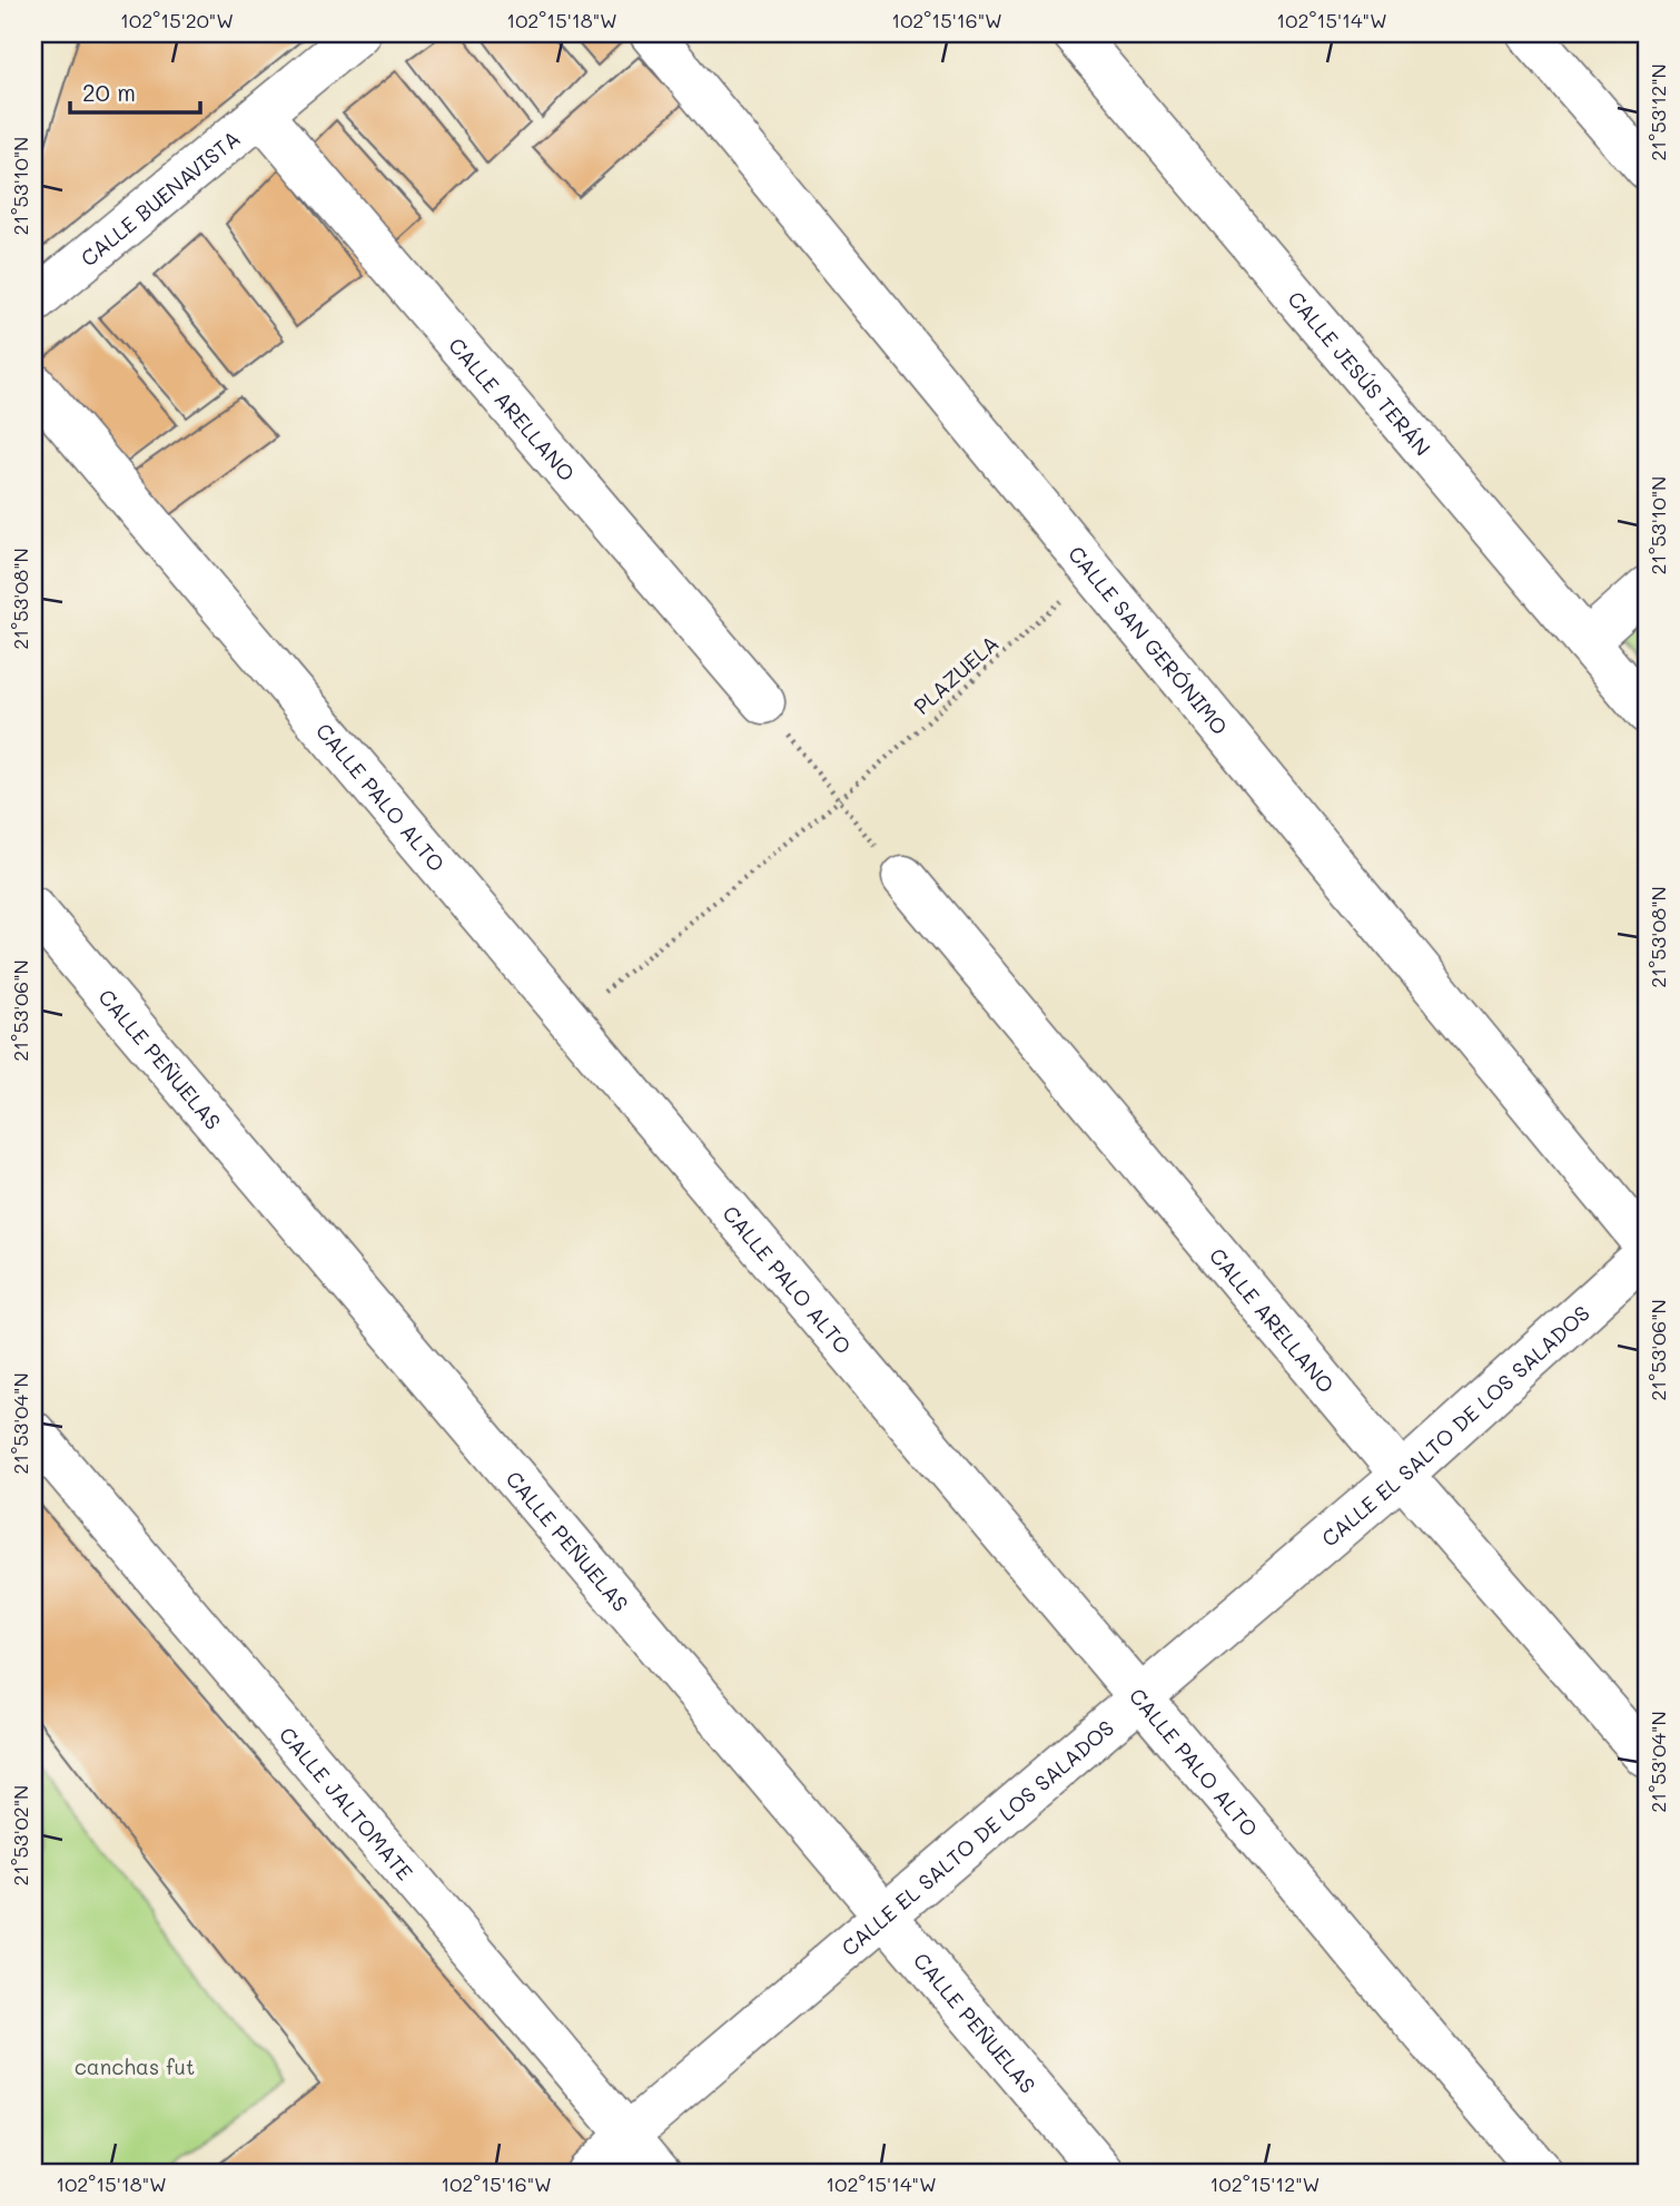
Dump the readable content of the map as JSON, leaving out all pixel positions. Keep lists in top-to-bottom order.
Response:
{
  "streets": {
    "street": [
      "CALLE BUENAVISTA",
      "CALLE JESÚS TERÁN",
      "CALLE ARELLANO",
      "CALLE SAN GERÓNIMO",
      "CALLE PALO ALTO",
      "CALLE PEÑUELAS",
      "CALLE EL SALTO DE LOS SALADOS",
      "CALLE JALTOMATE"
    ],
    "path": ["PLAZUELA"]
  },
  "crossings": [
    ["CALLE BUENAVISTA", "CALLE ARELLANO"],
    ["CALLE ARELLANO", "CALLE EL SALTO DE LOS SALADOS"],
    ["CALLE SAN GERÓNIMO", "PLAZUELA"],
    ["PLAZUELA", "CALLE PALO ALTO"],
    ["CALLE PALO ALTO", "CALLE EL SALTO DE LOS SALADOS"],
    ["CALLE PEÑUELAS", "CALLE EL SALTO DE LOS SALADOS"],
    ["CALLE EL SALTO DE LOS SALADOS", "CALLE JALTOMATE"]
  ],
  "parks": ["canchas fut"],
  "scale_bar": "20 m",
  "coordinates": [
    "102°15'20\"W",
    "102°15'18\"W",
    "102°15'16\"W",
    "102°15'14\"W",
    "21°53'12\"N",
    "21°53'10\"N",
    "21°53'08\"N",
    "21°53'06\"N",
    "21°53'04\"N",
    "21°53'02\"N",
    "102°15'12\"W"
  ]
}
